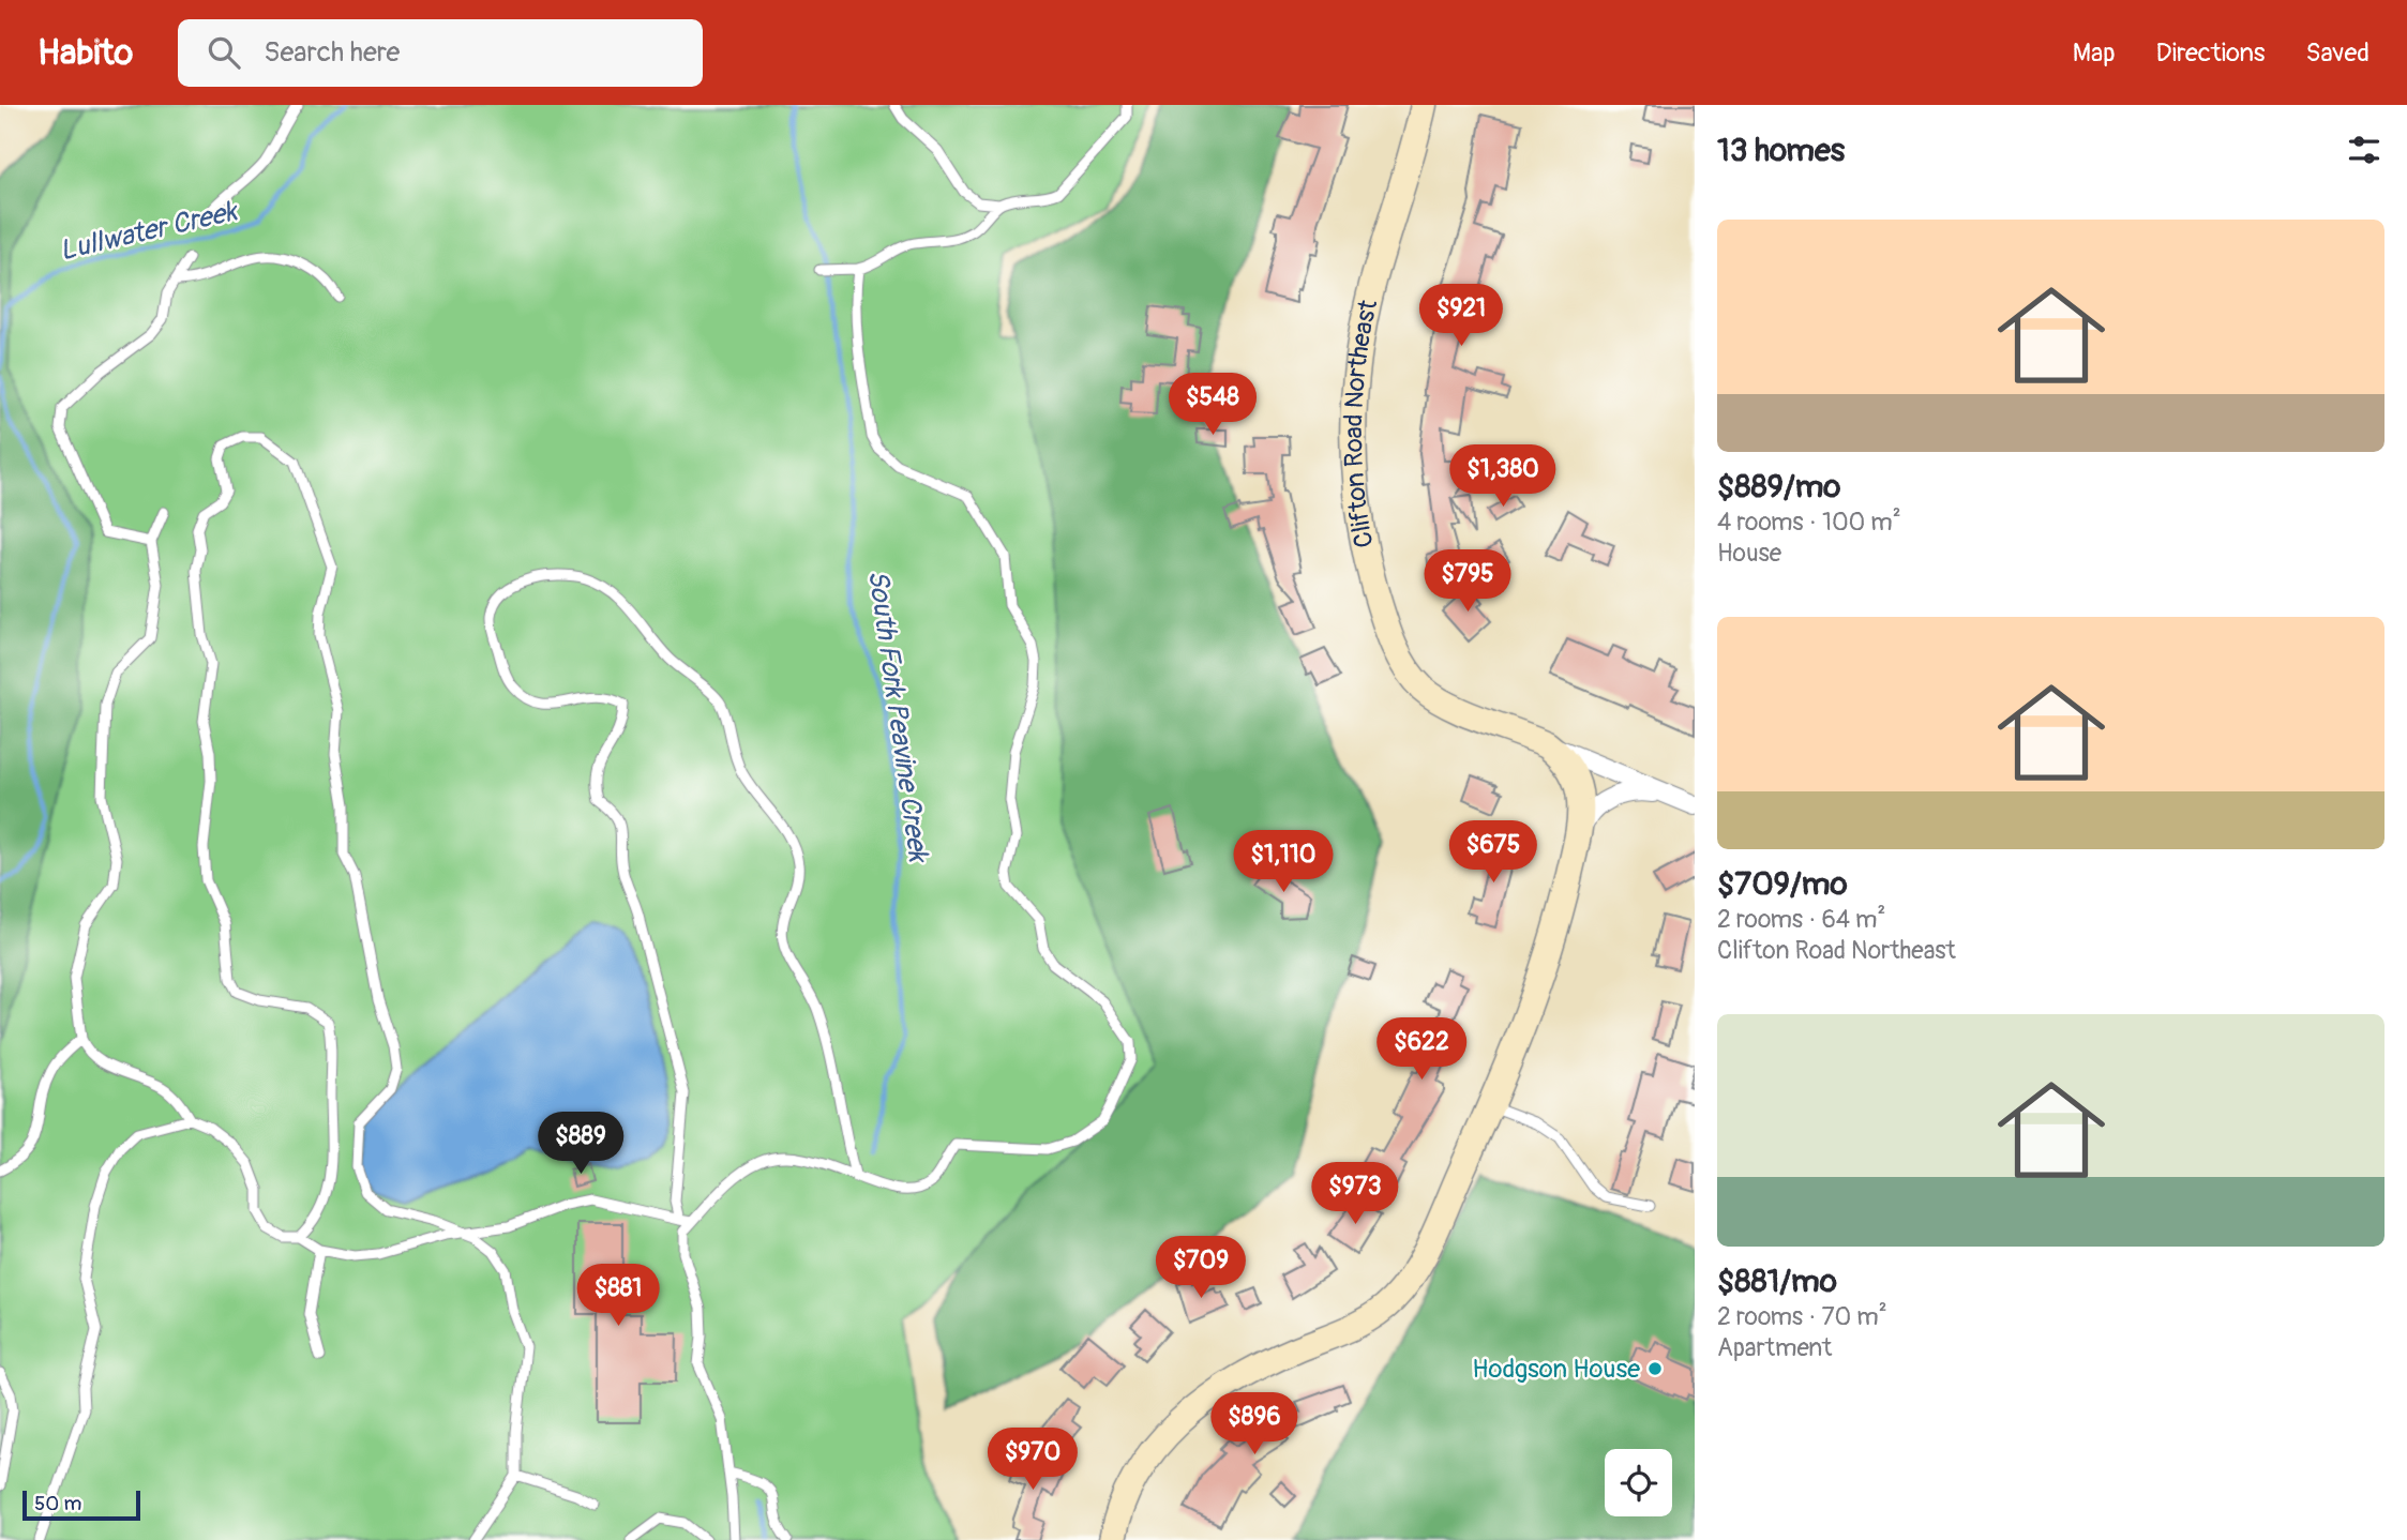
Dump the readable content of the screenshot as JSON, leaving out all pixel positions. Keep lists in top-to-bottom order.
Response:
{
  "streets": {
    "street": ["Clifton Road Northeast"]
  },
  "water": ["Lullwater Creek", "South Fork Peavine Creek"],
  "places": ["Hodgson House"],
  "scale_bar": "50 m",
  "page": {
    "header": "Habito",
    "search": "Search here",
    "nav": ["Map", "Directions", "Saved"],
    "heading": "13 homes",
    "list": [
      {
        "name": "$889/mo",
        "note": "4 rooms · 100 m² · House"
      },
      {
        "name": "$709/mo",
        "note": "2 rooms · 64 m² · Clifton Road Northeast"
      },
      {
        "name": "$881/mo",
        "note": "2 rooms · 70 m² · Apartment"
      }
    ],
    "price": [
      "$921",
      "$548",
      "$1,380",
      "$795",
      "$675",
      "$1,110",
      "$622",
      "$889",
      "$973",
      "$709",
      "$881",
      "$896",
      "$970"
    ],
    "scale": "50 m"
  }
}
